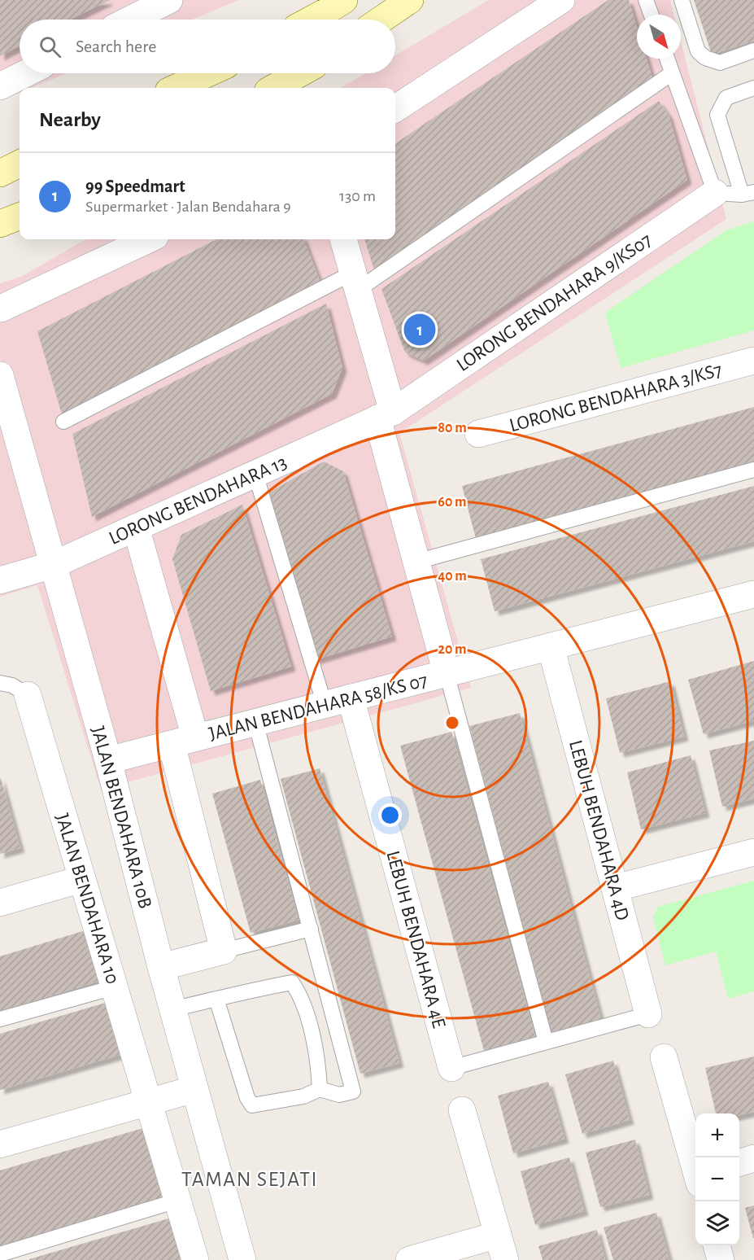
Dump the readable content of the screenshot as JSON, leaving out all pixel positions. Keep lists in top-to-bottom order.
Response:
{
  "streets": {
    "street": [
      "LORONG BENDAHARA 9/KS07",
      "LORONG BENDAHARA 3/KS7",
      "LORONG BENDAHARA 13",
      "JALAN BENDAHARA 58/KS 07",
      "JALAN BENDAHARA 10B",
      "LEBUH BENDAHARA 4D",
      "JALAN BENDAHARA 10",
      "LEBUH BENDAHARA 4E"
    ]
  },
  "crossings": [
    ["LORONG BENDAHARA 9/KS07", "LORONG BENDAHARA 13"],
    ["LORONG BENDAHARA 13", "JALAN BENDAHARA 10B"],
    ["JALAN BENDAHARA 58/KS 07", "JALAN BENDAHARA 10B"],
    ["JALAN BENDAHARA 58/KS 07", "LEBUH BENDAHARA 4D"],
    ["JALAN BENDAHARA 58/KS 07", "LEBUH BENDAHARA 4E"]
  ],
  "districts": ["TAMAN SEJATI"],
  "north": "bottom right",
  "page": {
    "search": "Search here",
    "heading": "Nearby",
    "list": [
      {
        "mark": "1",
        "name": "99 Speedmart",
        "note": "Supermarket · Jalan Bendahara 9",
        "value": "130 m"
      }
    ],
    "pins": "1",
    "map_buttons": ["+", "−"]
  },
  "rings": [
    "80 m",
    "60 m",
    "40 m",
    "20 m"
  ]
}
